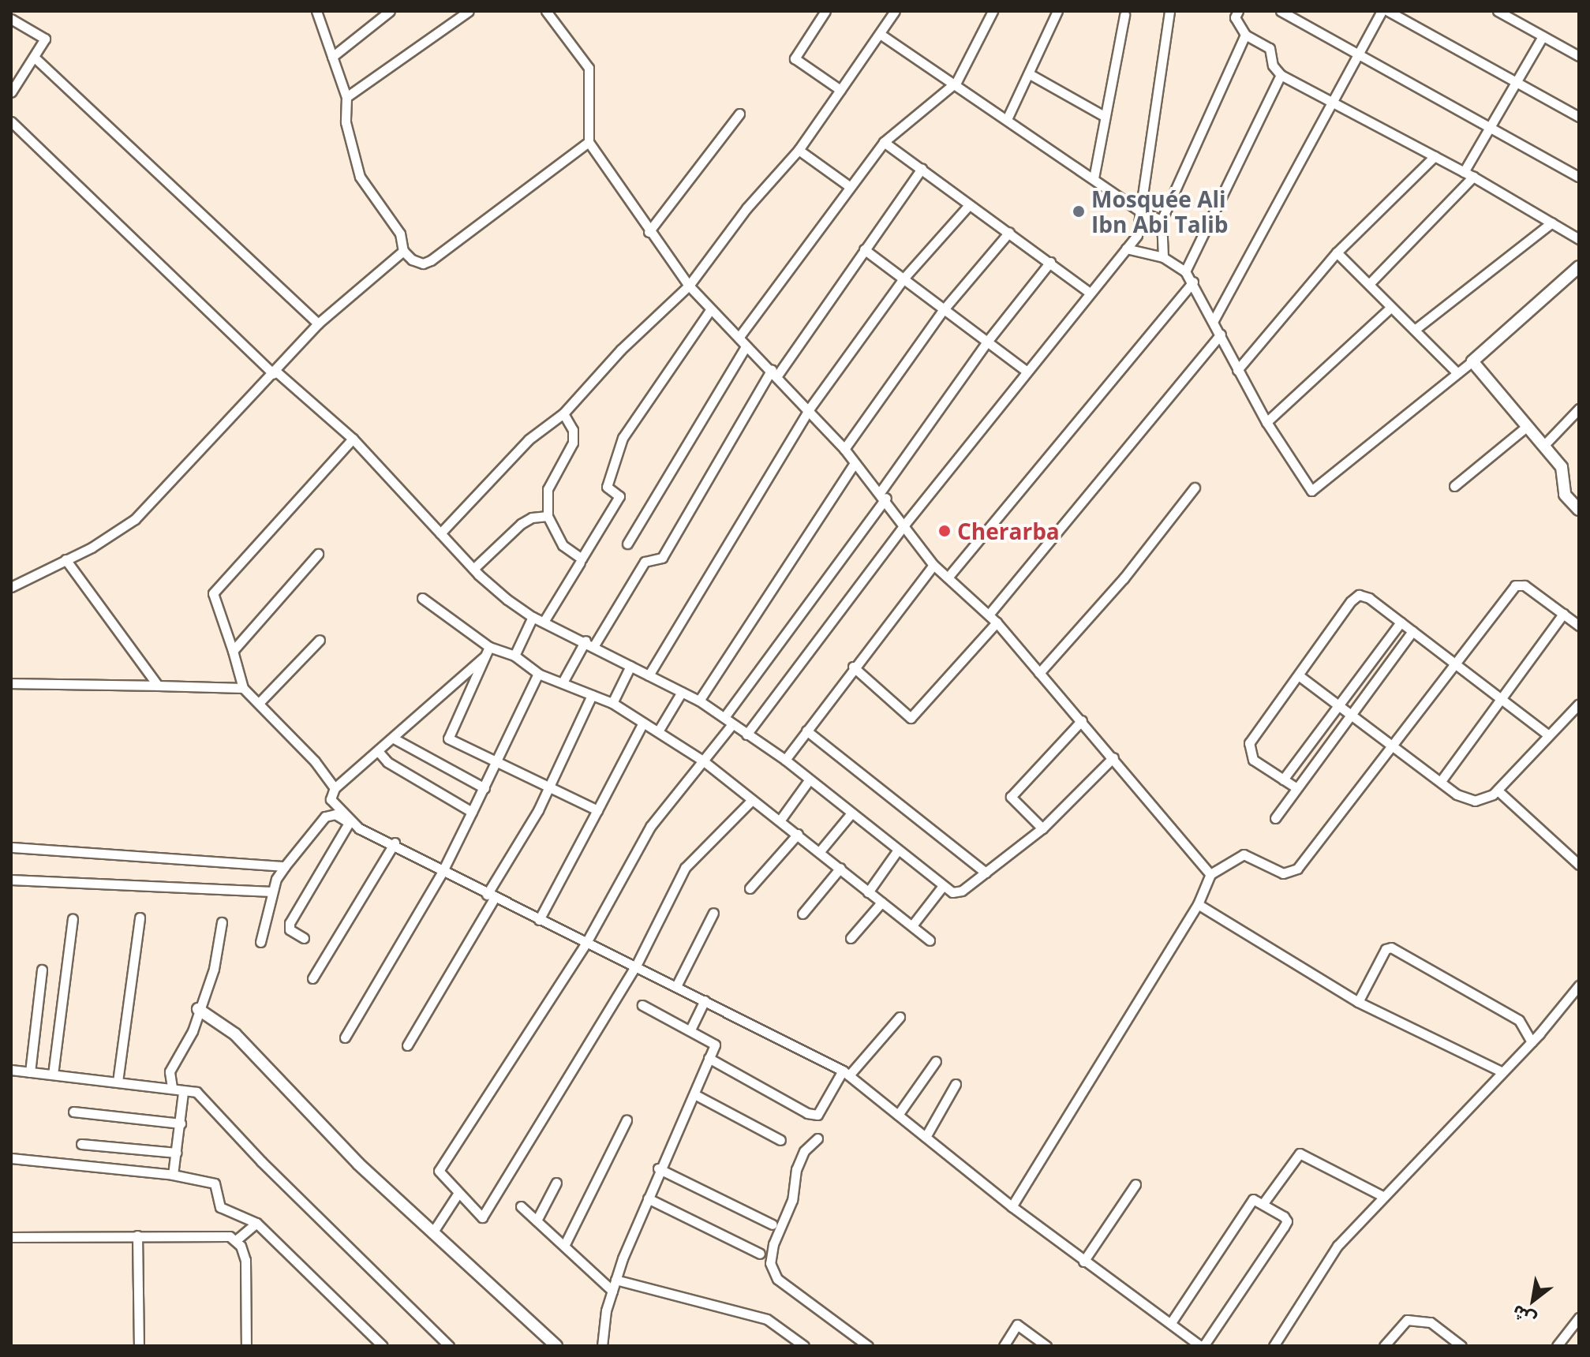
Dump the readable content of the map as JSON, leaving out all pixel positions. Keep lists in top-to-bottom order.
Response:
{
  "places": ["Mosquée Ali Ibn Abi Talib", "Cherarba"],
  "north": "bottom left"
}
